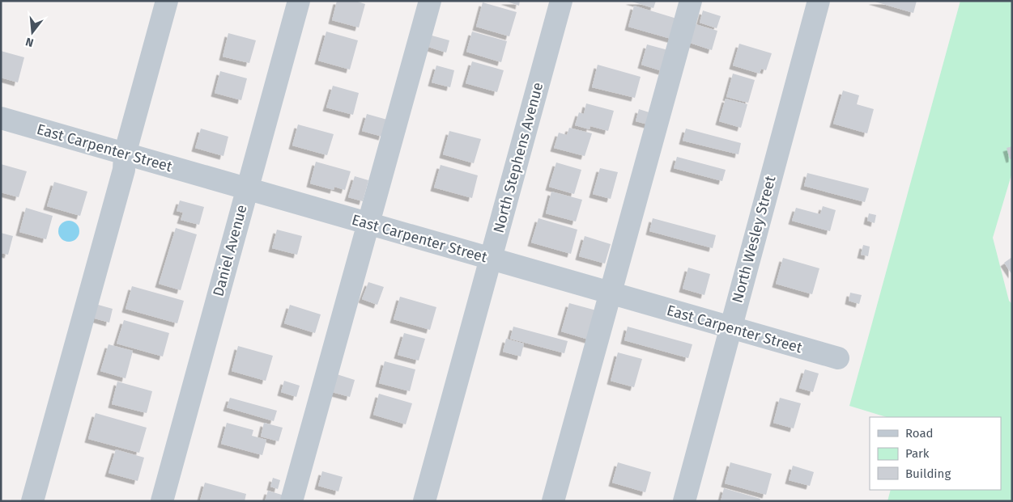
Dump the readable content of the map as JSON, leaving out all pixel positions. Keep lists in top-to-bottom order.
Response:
{
  "streets": {
    "street": [
      "East Carpenter Street",
      "North Stephens Avenue",
      "North Wesley Street",
      "Daniel Avenue"
    ]
  },
  "crossings": [
    ["East Carpenter Street", "North Stephens Avenue"],
    ["East Carpenter Street", "North Wesley Street"],
    ["East Carpenter Street", "Daniel Avenue"]
  ],
  "legend": ["Road", "Park", "Building"],
  "north": "bottom"
}
